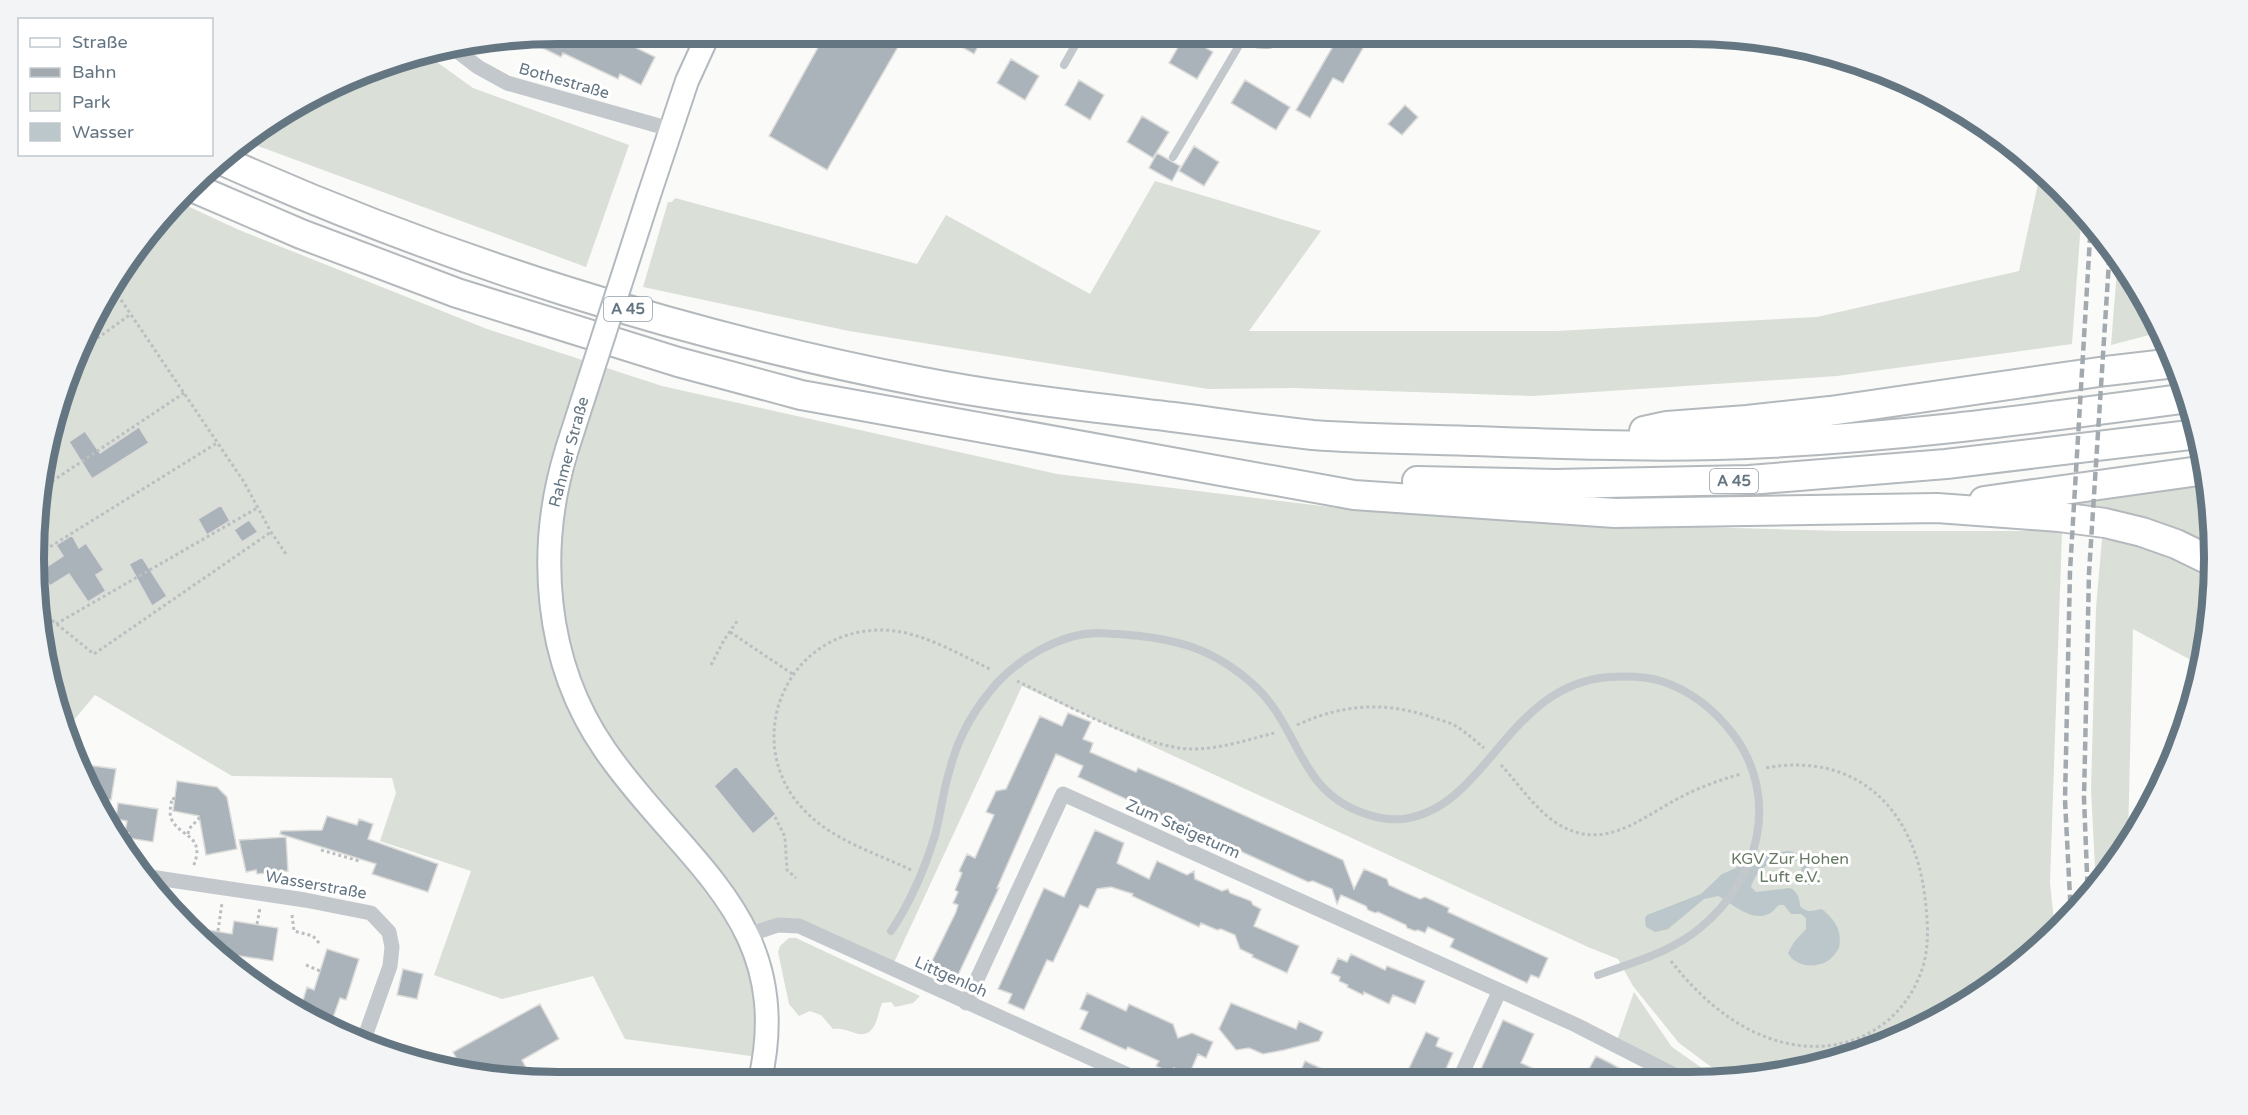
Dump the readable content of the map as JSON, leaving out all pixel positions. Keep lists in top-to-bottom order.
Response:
{
  "streets": {
    "highway": ["A 45"],
    "main road": ["Rahmer Straße"],
    "street": [
      "Bothestraße",
      "Zum Steigeturm",
      "Wasserstraße",
      "Littgenloh"
    ]
  },
  "crossings": [
    ["Bothestraße", "Rahmer Straße"],
    ["Rahmer Straße", "Littgenloh"],
    ["Zum Steigeturm", "Littgenloh"]
  ],
  "parks": ["KGV Zur Hohen Luft e.V."],
  "legend": [
    "Straße",
    "Bahn",
    "Park",
    "Wasser"
  ]
}
